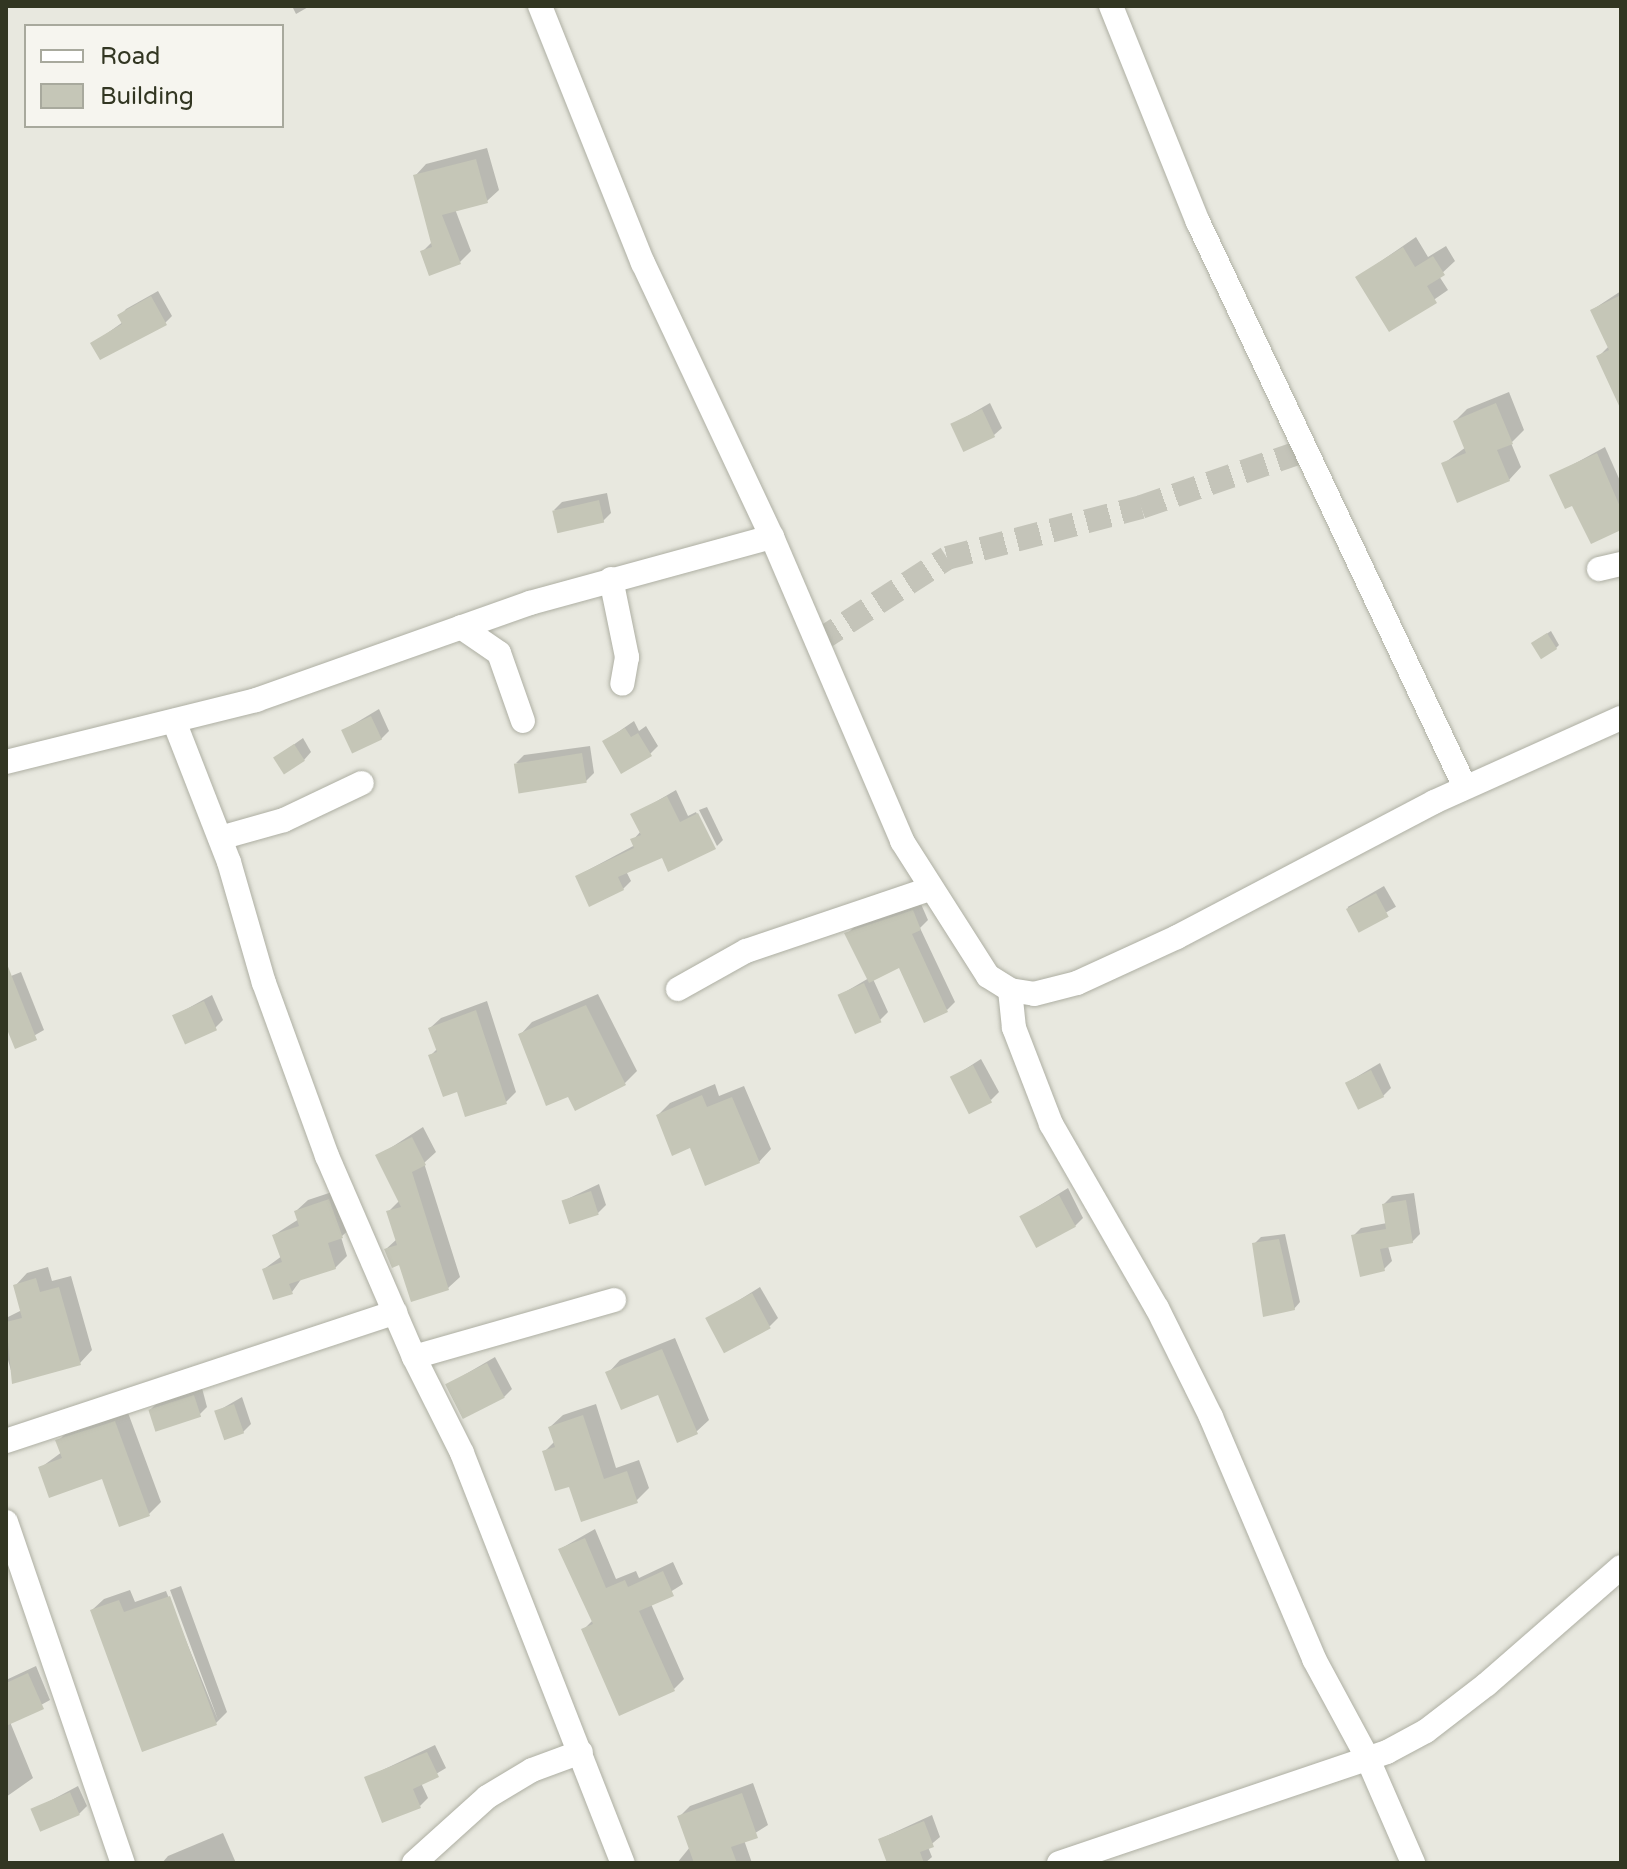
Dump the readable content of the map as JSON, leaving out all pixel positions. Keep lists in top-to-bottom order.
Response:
{
  "legend": ["Road", "Building"]
}
